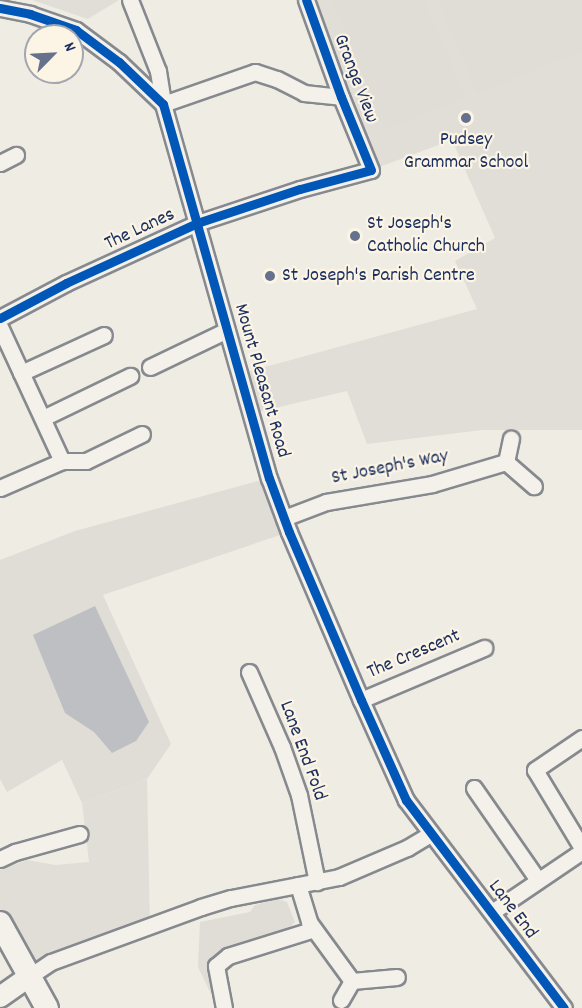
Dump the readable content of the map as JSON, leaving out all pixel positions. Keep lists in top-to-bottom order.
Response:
{
  "streets": {
    "street": [
      "Grange View",
      "The Lanes",
      "Mount Pleasant Road",
      "St Joseph's Way",
      "The Crescent",
      "Lane End Fold",
      "Lane End"
    ]
  },
  "crossings": [
    ["Grange View", "The Lanes"],
    ["The Lanes", "Mount Pleasant Road"],
    ["Mount Pleasant Road", "St Joseph's Way"],
    ["Mount Pleasant Road", "The Crescent"],
    ["Mount Pleasant Road", "Lane End"]
  ],
  "places": ["Pudsey Grammar School", "St Joseph's Catholic Church", "St Joseph's Parish Centre"],
  "north": "top right"
}
